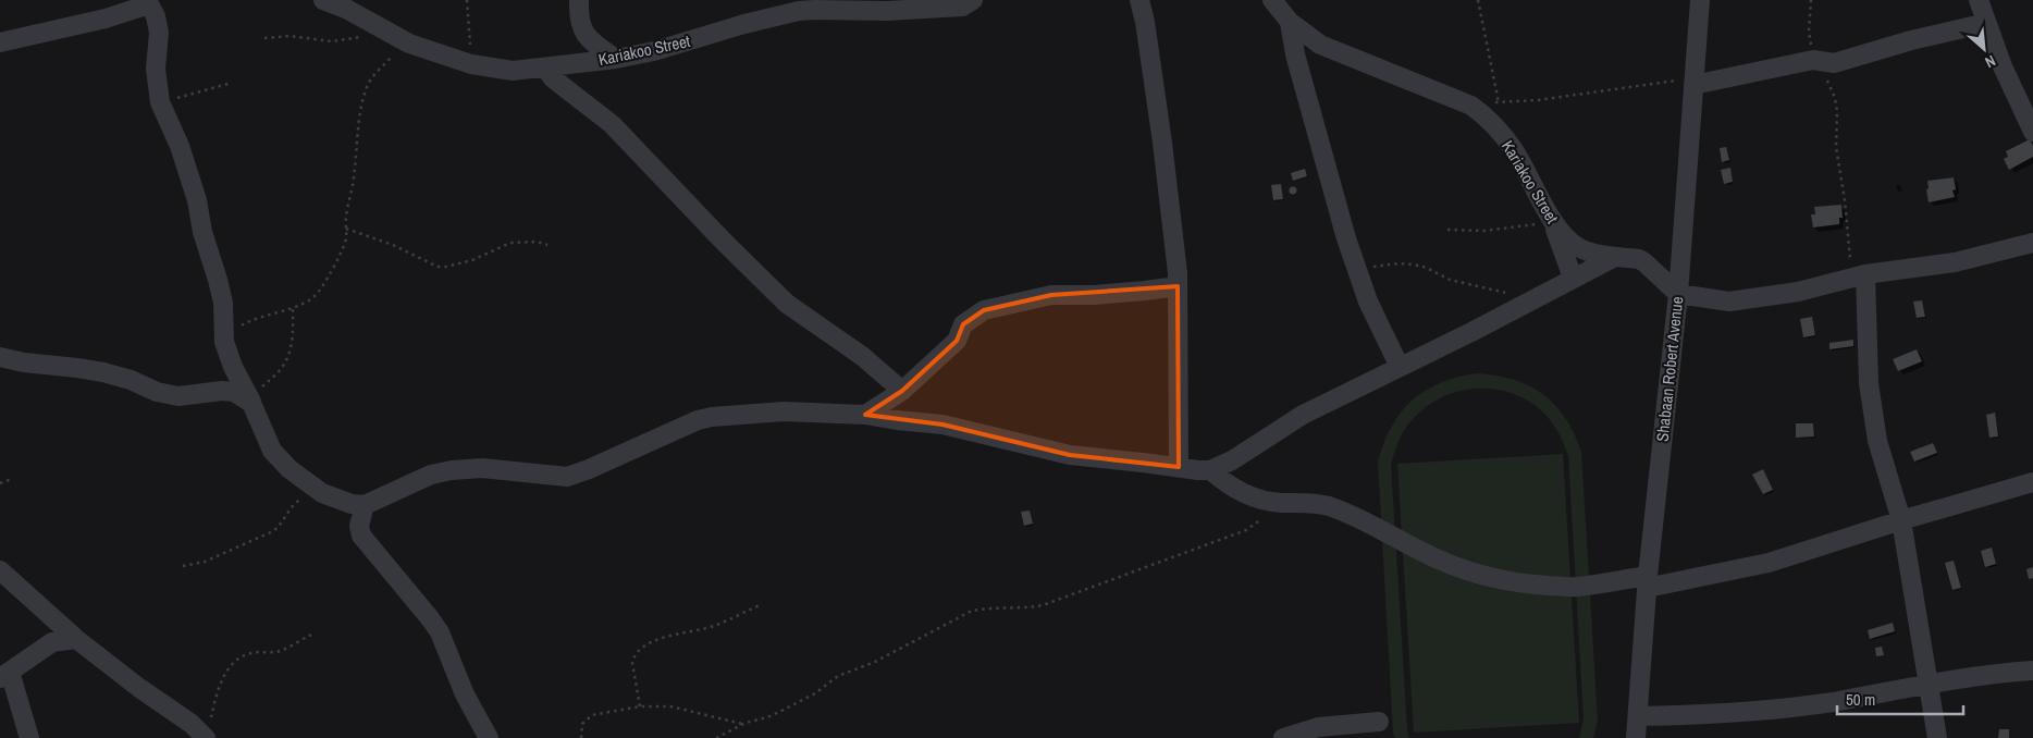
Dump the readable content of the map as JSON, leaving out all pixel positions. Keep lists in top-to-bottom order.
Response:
{
  "streets": {
    "street": ["Kariakoo Street", "Shabaan Robert Avenue"]
  },
  "crossings": [
    ["Kariakoo Street", "Shabaan Robert Avenue"]
  ],
  "scale_bar": "50 m",
  "north": "bottom right"
}
